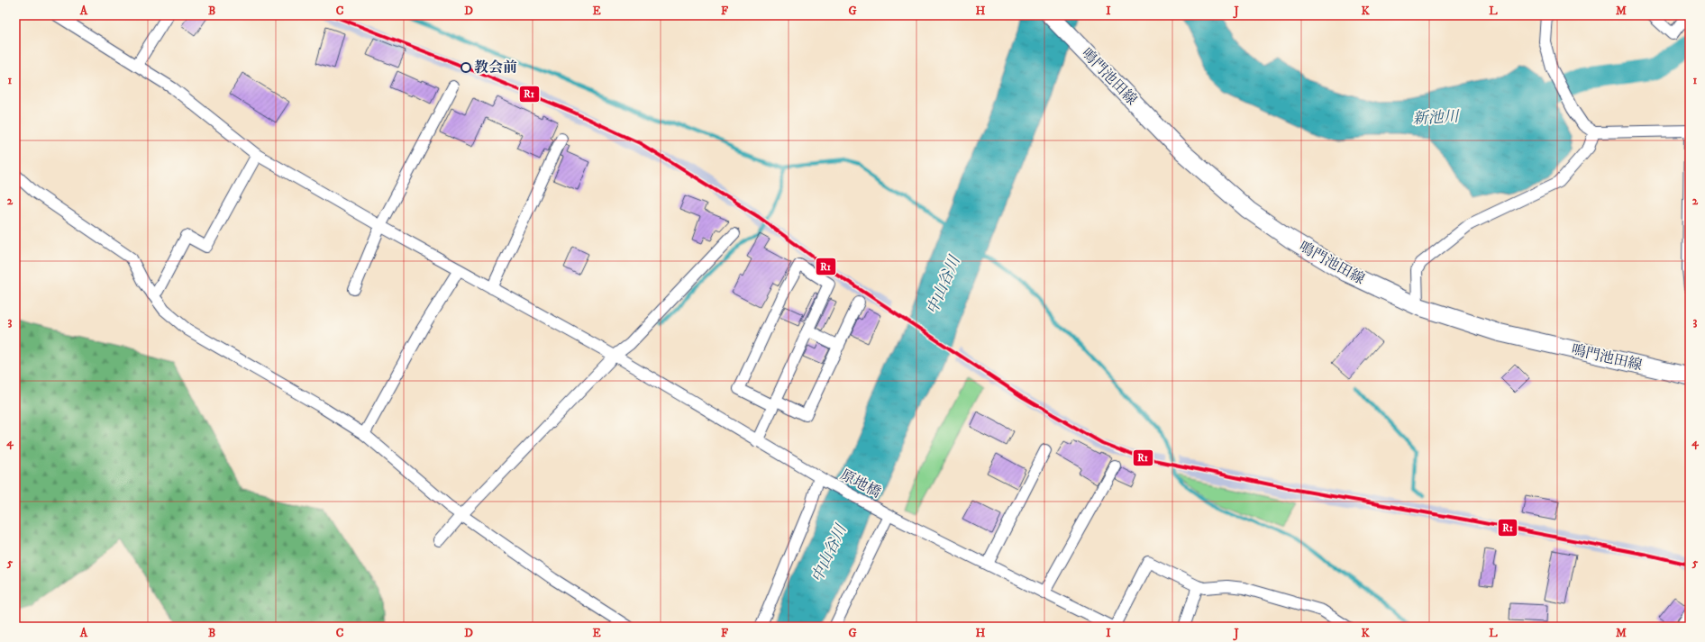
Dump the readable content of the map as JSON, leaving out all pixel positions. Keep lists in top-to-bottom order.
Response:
{
  "streets": {
    "main road": ["鳴門池田線"],
    "street": ["原地橋"]
  },
  "water": ["新池川", "中山谷川"],
  "places": ["教会前"],
  "lines": ["transit line R1"],
  "grid": {
    "columns": [
      "A",
      "B",
      "C",
      "D",
      "E",
      "F",
      "G",
      "H",
      "I",
      "J",
      "K",
      "L",
      "M"
    ],
    "rows": [
      "1",
      "2",
      "3",
      "4",
      "5"
    ]
  }
}
